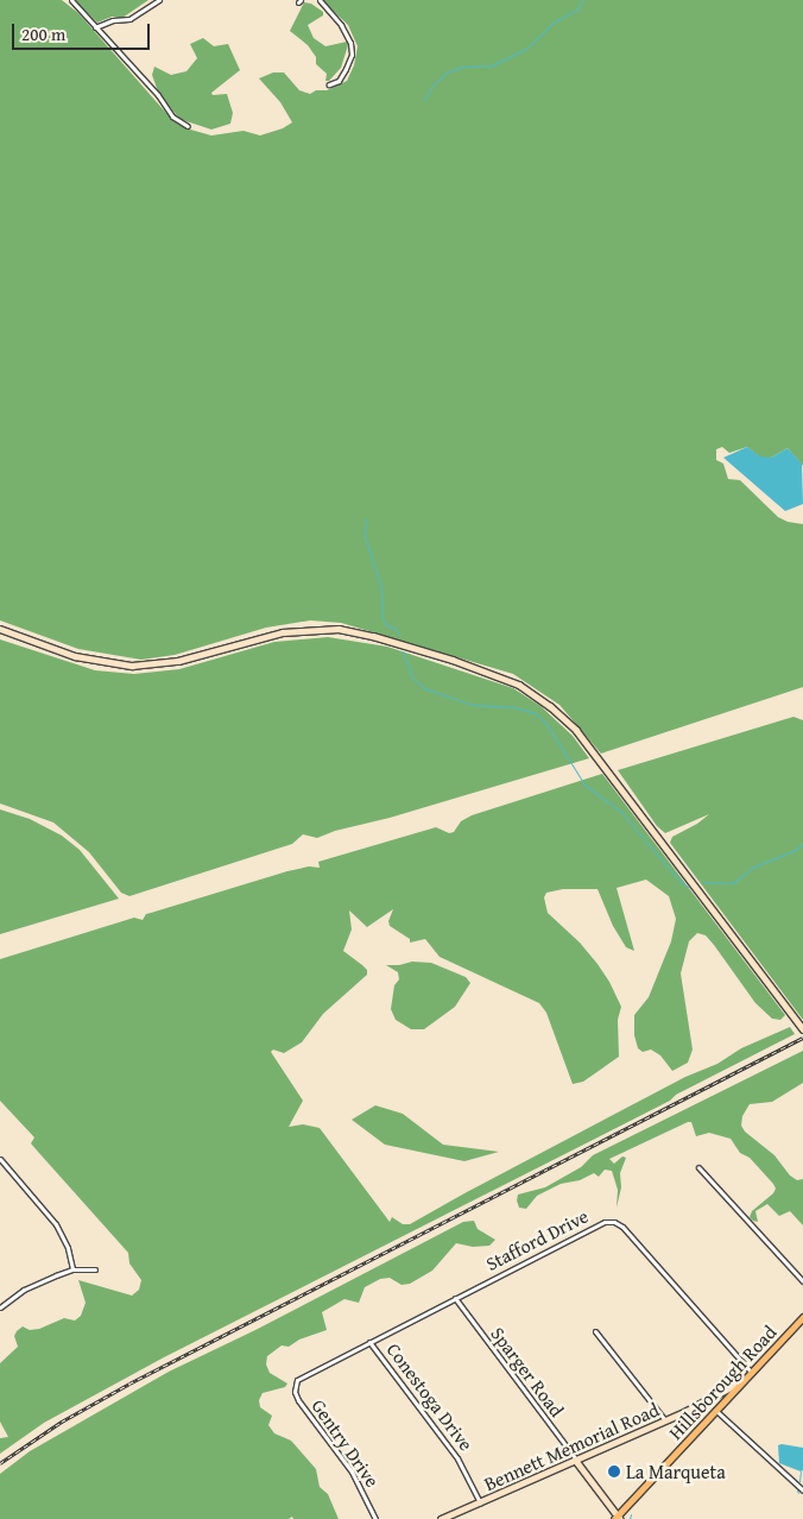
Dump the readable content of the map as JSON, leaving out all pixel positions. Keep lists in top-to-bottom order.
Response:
{
  "streets": {
    "main road": ["Hillsborough Road"],
    "street": [
      "Stafford Drive",
      "Sparger Road",
      "Conestoga Drive",
      "Gentry Drive",
      "Bennett Memorial Road"
    ]
  },
  "crossings": [
    ["Stafford Drive", "Sparger Road"],
    ["Stafford Drive", "Hillsborough Road"],
    ["Stafford Drive", "Conestoga Drive"],
    ["Stafford Drive", "Gentry Drive"],
    ["Sparger Road", "Hillsborough Road"],
    ["Sparger Road", "Bennett Memorial Road"],
    ["Hillsborough Road", "Bennett Memorial Road"],
    ["Conestoga Drive", "Bennett Memorial Road"]
  ],
  "places": ["La Marqueta"],
  "scale_bar": "200 m"
}
